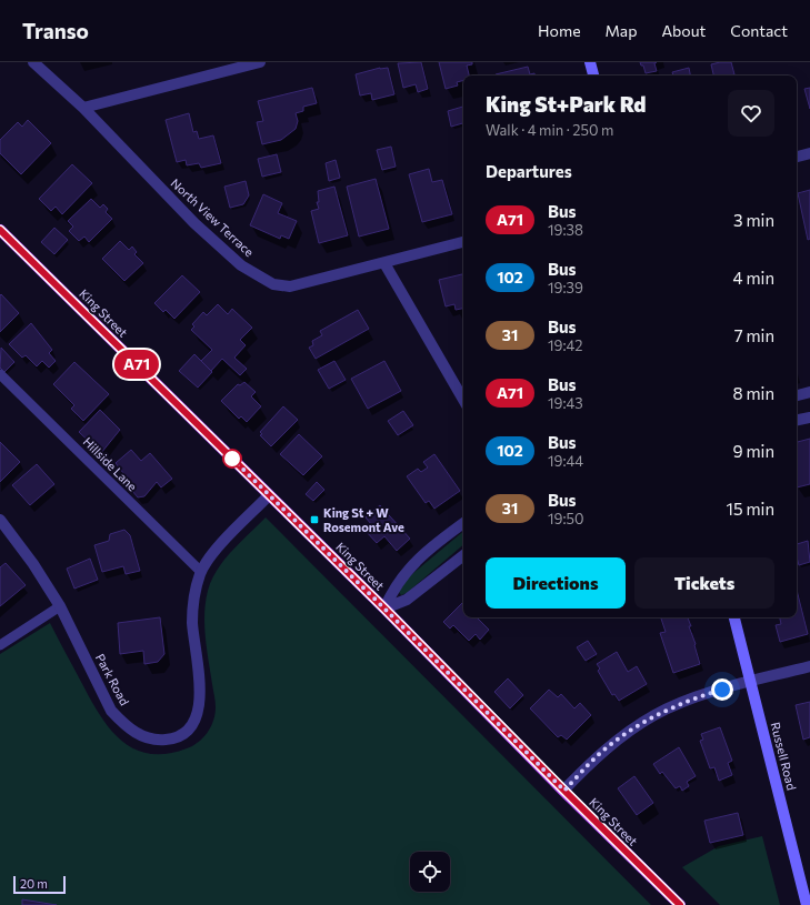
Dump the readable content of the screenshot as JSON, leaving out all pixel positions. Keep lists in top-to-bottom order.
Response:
{
  "streets": {
    "main road": ["King Street"],
    "street": ["North View Terrace", "Park Road", "Russell Road"],
    "lane": ["Hillside Lane"]
  },
  "crossings": [
    ["King Street", "Park Road"],
    ["Hillside Lane", "Park Road"]
  ],
  "places": {
    "transit": ["King St + W Rosemont Ave"]
  },
  "lines": ["bus line A71"],
  "scale_bar": "20 m",
  "page": {
    "header": "Transo",
    "nav": [
      "Home",
      "Map",
      "About",
      "Contact"
    ],
    "on_map": "A71",
    "heading": [
      ["King St+Park Rd", "Walk · 4 min · 250 m"],
      "Departures"
    ],
    "list": [
      {
        "mark": "A71",
        "name": "Bus",
        "note": "19:38",
        "value": "3 min"
      },
      {
        "mark": "102",
        "name": "Bus",
        "note": "19:39",
        "value": "4 min"
      },
      {
        "mark": "31",
        "name": "Bus",
        "note": "19:42",
        "value": "7 min"
      },
      {
        "mark": "A71",
        "name": "Bus",
        "note": "19:43",
        "value": "8 min"
      },
      {
        "mark": "102",
        "name": "Bus",
        "note": "19:44",
        "value": "9 min"
      },
      {
        "mark": "31",
        "name": "Bus",
        "note": "19:50",
        "value": "15 min"
      }
    ],
    "buttons": ["Directions", "Tickets"],
    "scale": "20 m"
  }
}
